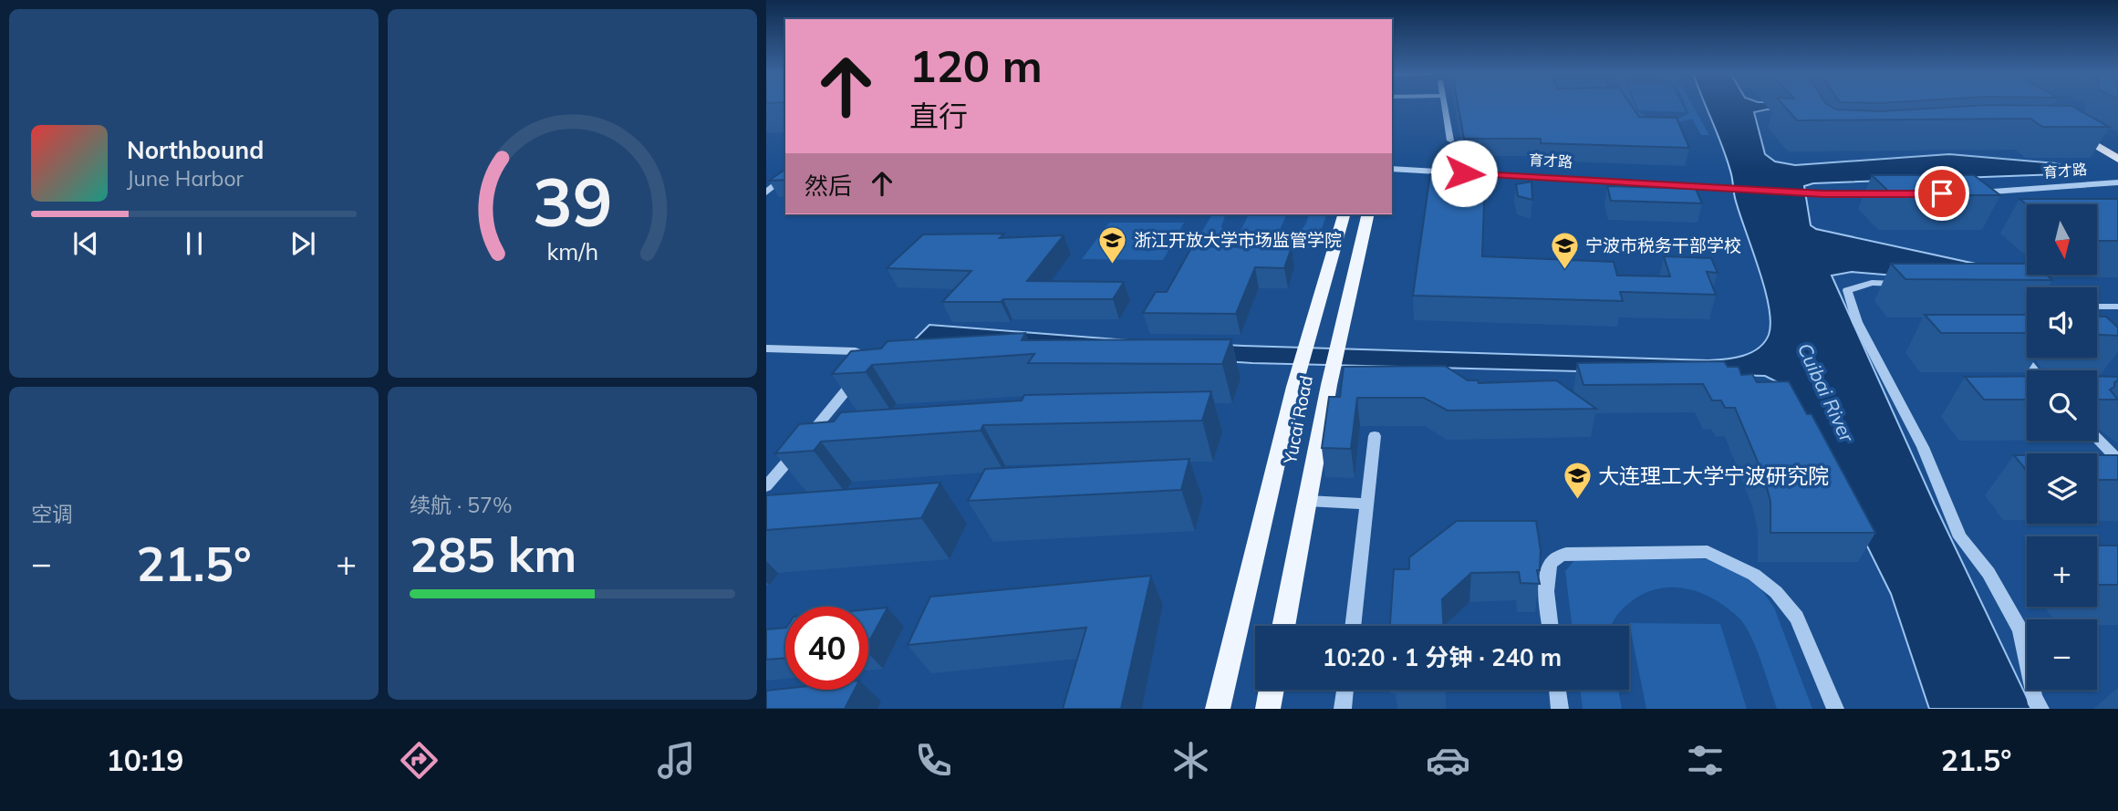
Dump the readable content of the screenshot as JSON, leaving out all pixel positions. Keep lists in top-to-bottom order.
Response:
{
  "streets": {
    "main road": ["Yucai Road"],
    "street": ["育才路"]
  },
  "water": ["Cuibai River"],
  "places": {
    "school or university": ["浙江开放大学市场监管学院", "宁波市税务干部学校", "大连理工大学宁波研究院"]
  },
  "north": "bottom",
  "page": {
    "turn": ["120 m", "直行"],
    "song": ["Northbound", "June Harbor"],
    "then": "然后",
    "map_buttons": ["+", "−"],
    "tile": [
      "空调",
      ["续航 · 57%", "285 km"]
    ],
    "heat": ["−", "21.5°", "+"],
    "limit": "40",
    "trip": "10:20 · 1 分钟 · 240 m",
    "tabs": ["10:19", "21.5°"],
    "gauge": ["39", "km/h"]
  }
}
